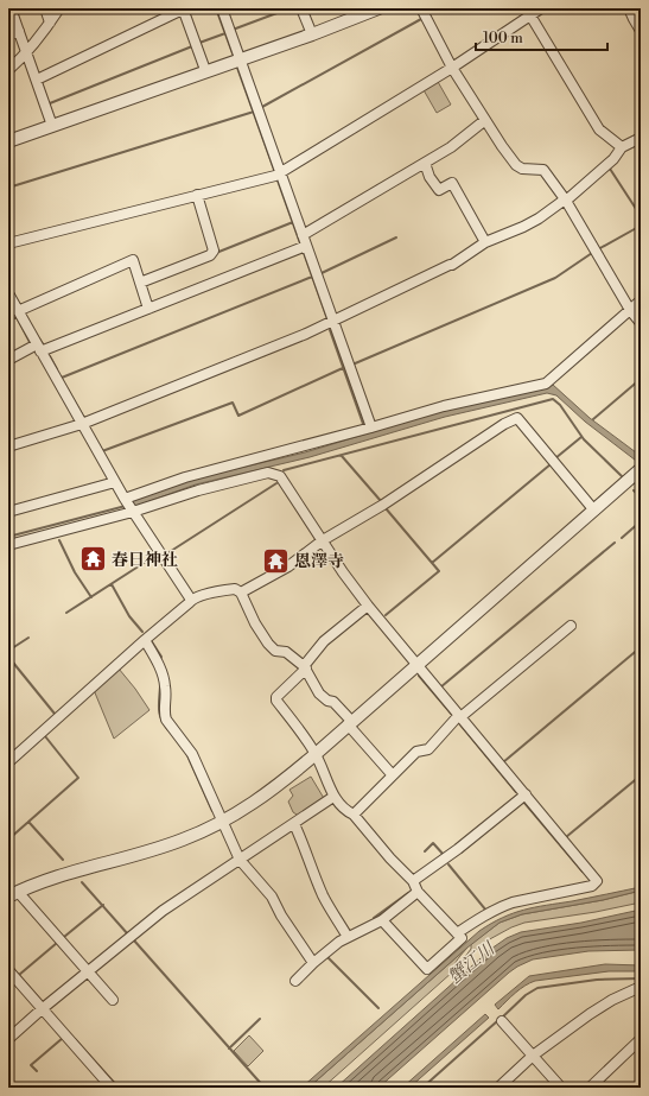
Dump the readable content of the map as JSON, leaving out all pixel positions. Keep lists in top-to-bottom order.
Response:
{
  "water": ["蟹江川"],
  "places": {
    "temple": ["春日神社", "恩澤寺"]
  },
  "scale_bar": "100 m"
}
